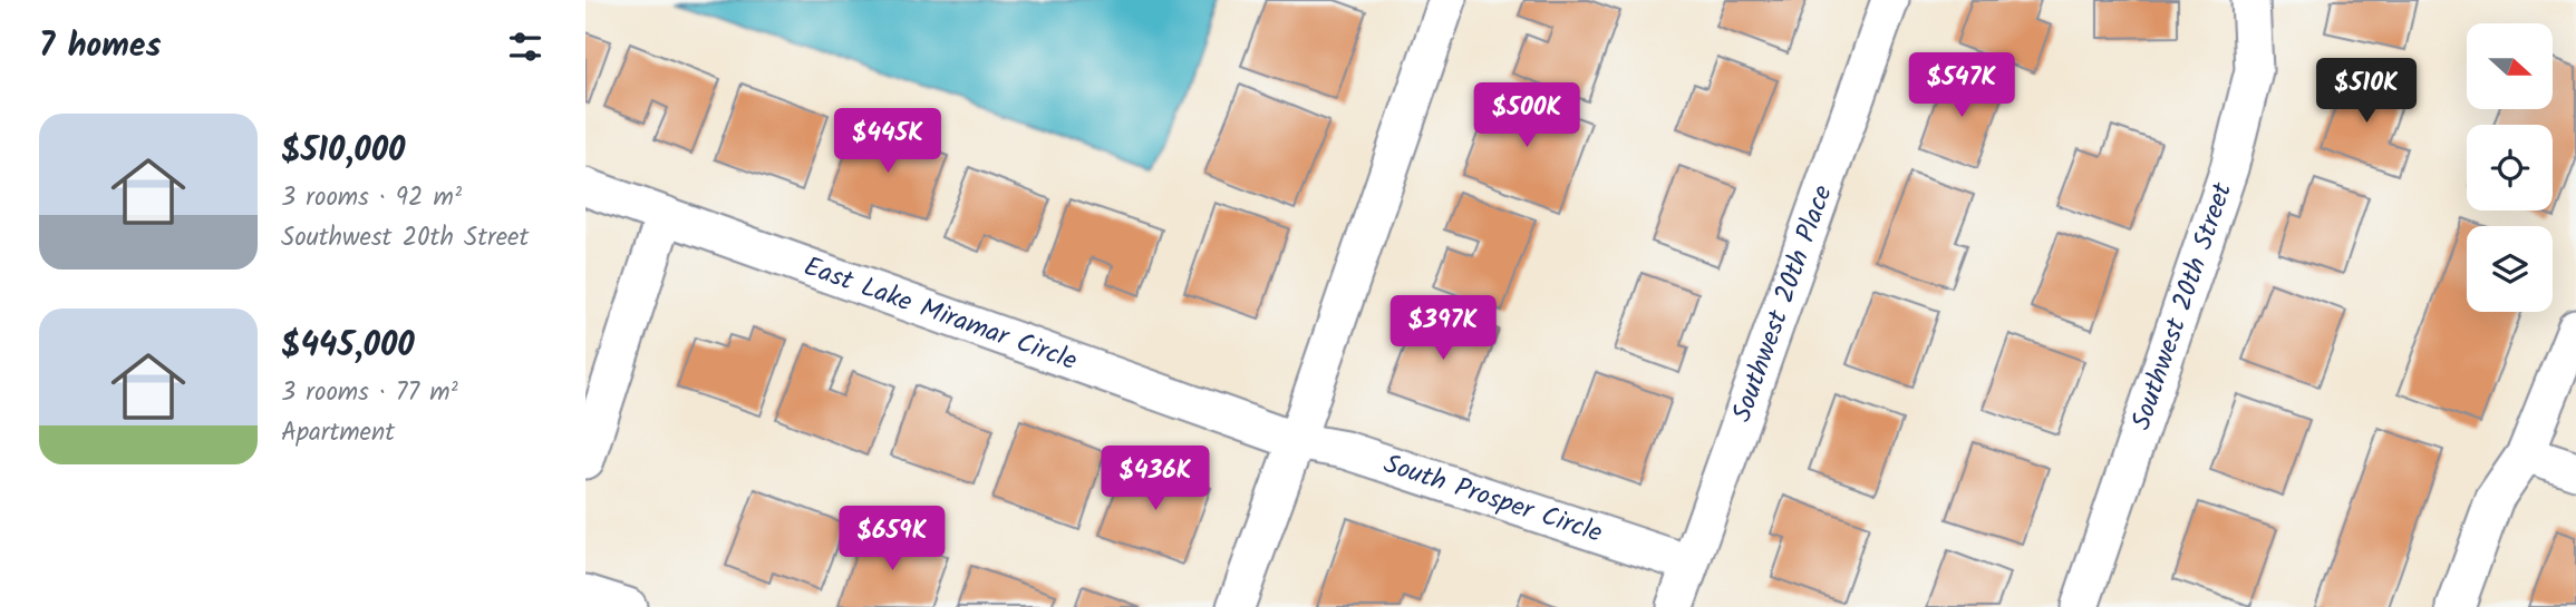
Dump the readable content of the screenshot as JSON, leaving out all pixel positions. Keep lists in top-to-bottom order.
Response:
{
  "streets": {
    "street": [
      "Southwest 20th Place",
      "Southwest 20th Street",
      "East Lake Miramar Circle",
      "South Prosper Circle"
    ]
  },
  "crossings": [
    ["Southwest 20th Place", "South Prosper Circle"],
    ["East Lake Miramar Circle", "South Prosper Circle"]
  ],
  "north": "right",
  "page": {
    "heading": "7 homes",
    "price": [
      "$547K",
      "$510K",
      "$500K",
      "$445K",
      "$397K",
      "$436K",
      "$659K"
    ],
    "list": [
      {
        "name": "$510,000",
        "note": "3 rooms · 92 m² · Southwest 20th Street"
      },
      {
        "name": "$445,000",
        "note": "3 rooms · 77 m² · Apartment"
      }
    ]
  }
}
